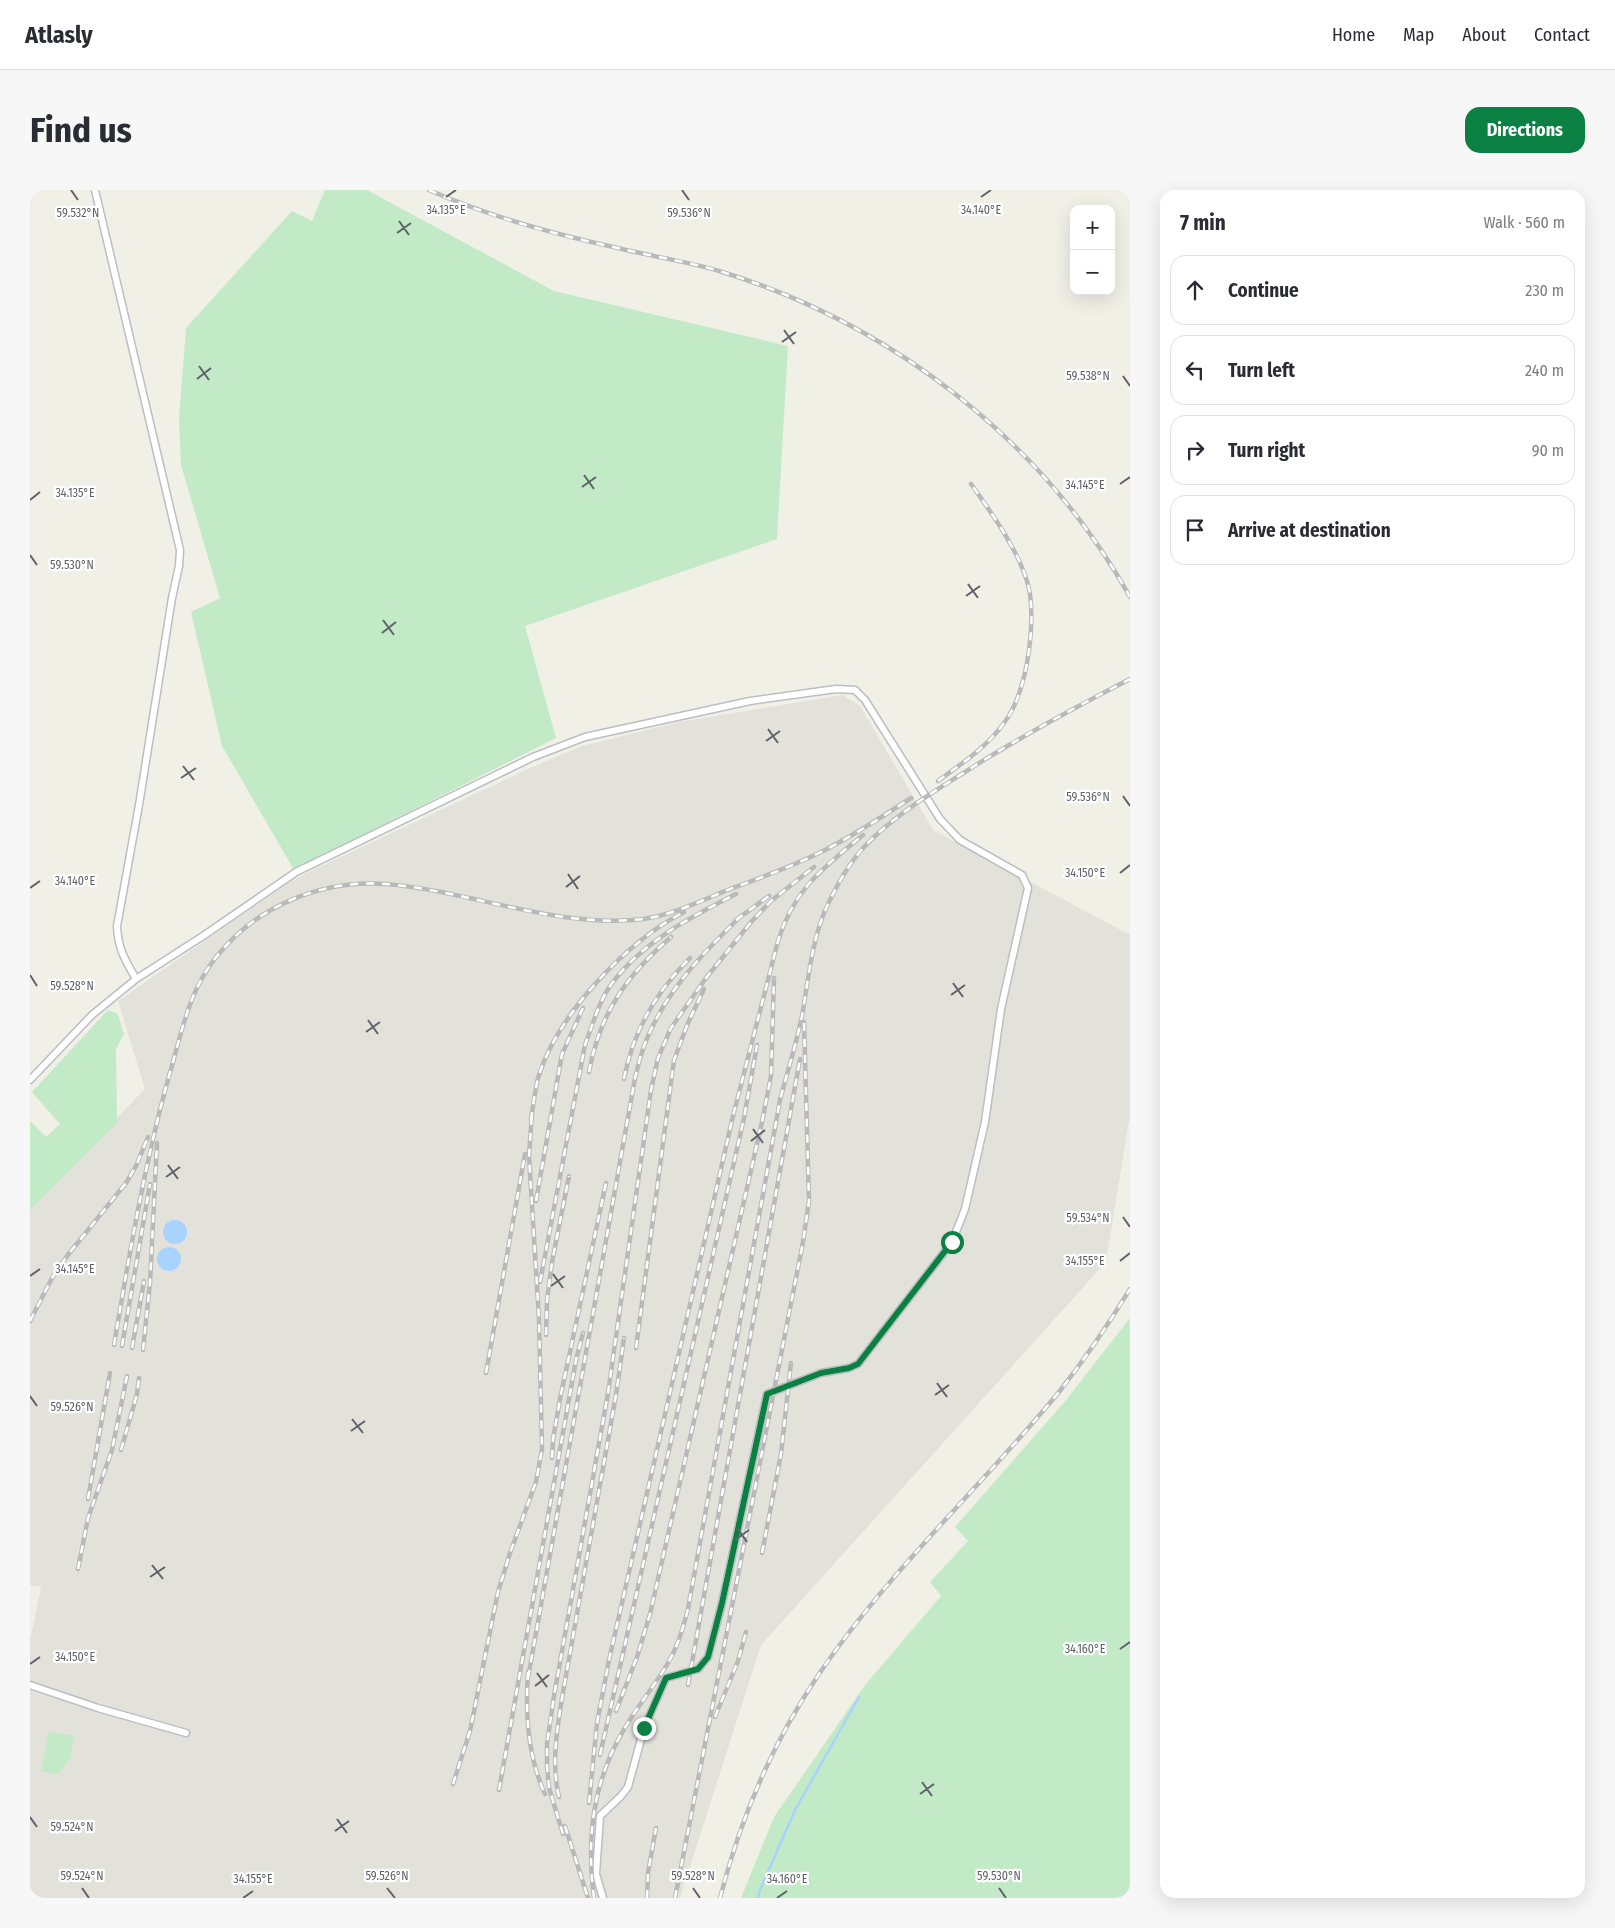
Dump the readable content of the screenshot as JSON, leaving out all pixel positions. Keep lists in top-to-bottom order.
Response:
{
  "page": {
    "header": "Atlasly",
    "nav": [
      "Home",
      "Map",
      "About",
      "Contact"
    ],
    "buttons": "Directions",
    "title": "Find us",
    "heading": ["7 min", "Walk · 560 m"],
    "map_buttons": ["+", "−"],
    "list": [
      ["Continue", "230 m"],
      ["Turn left", "240 m"],
      ["Turn right", "90 m"],
      "Arrive at destination"
    ]
  },
  "coordinates": [
    "34.135°E",
    "34.140°E",
    "59.532°N",
    "59.536°N",
    "59.538°N",
    "34.145°E",
    "59.530°N",
    "34.150°E",
    "59.528°N",
    "59.534°N",
    "34.155°E",
    "59.526°N",
    "34.160°E",
    "59.524°N"
  ]
}
